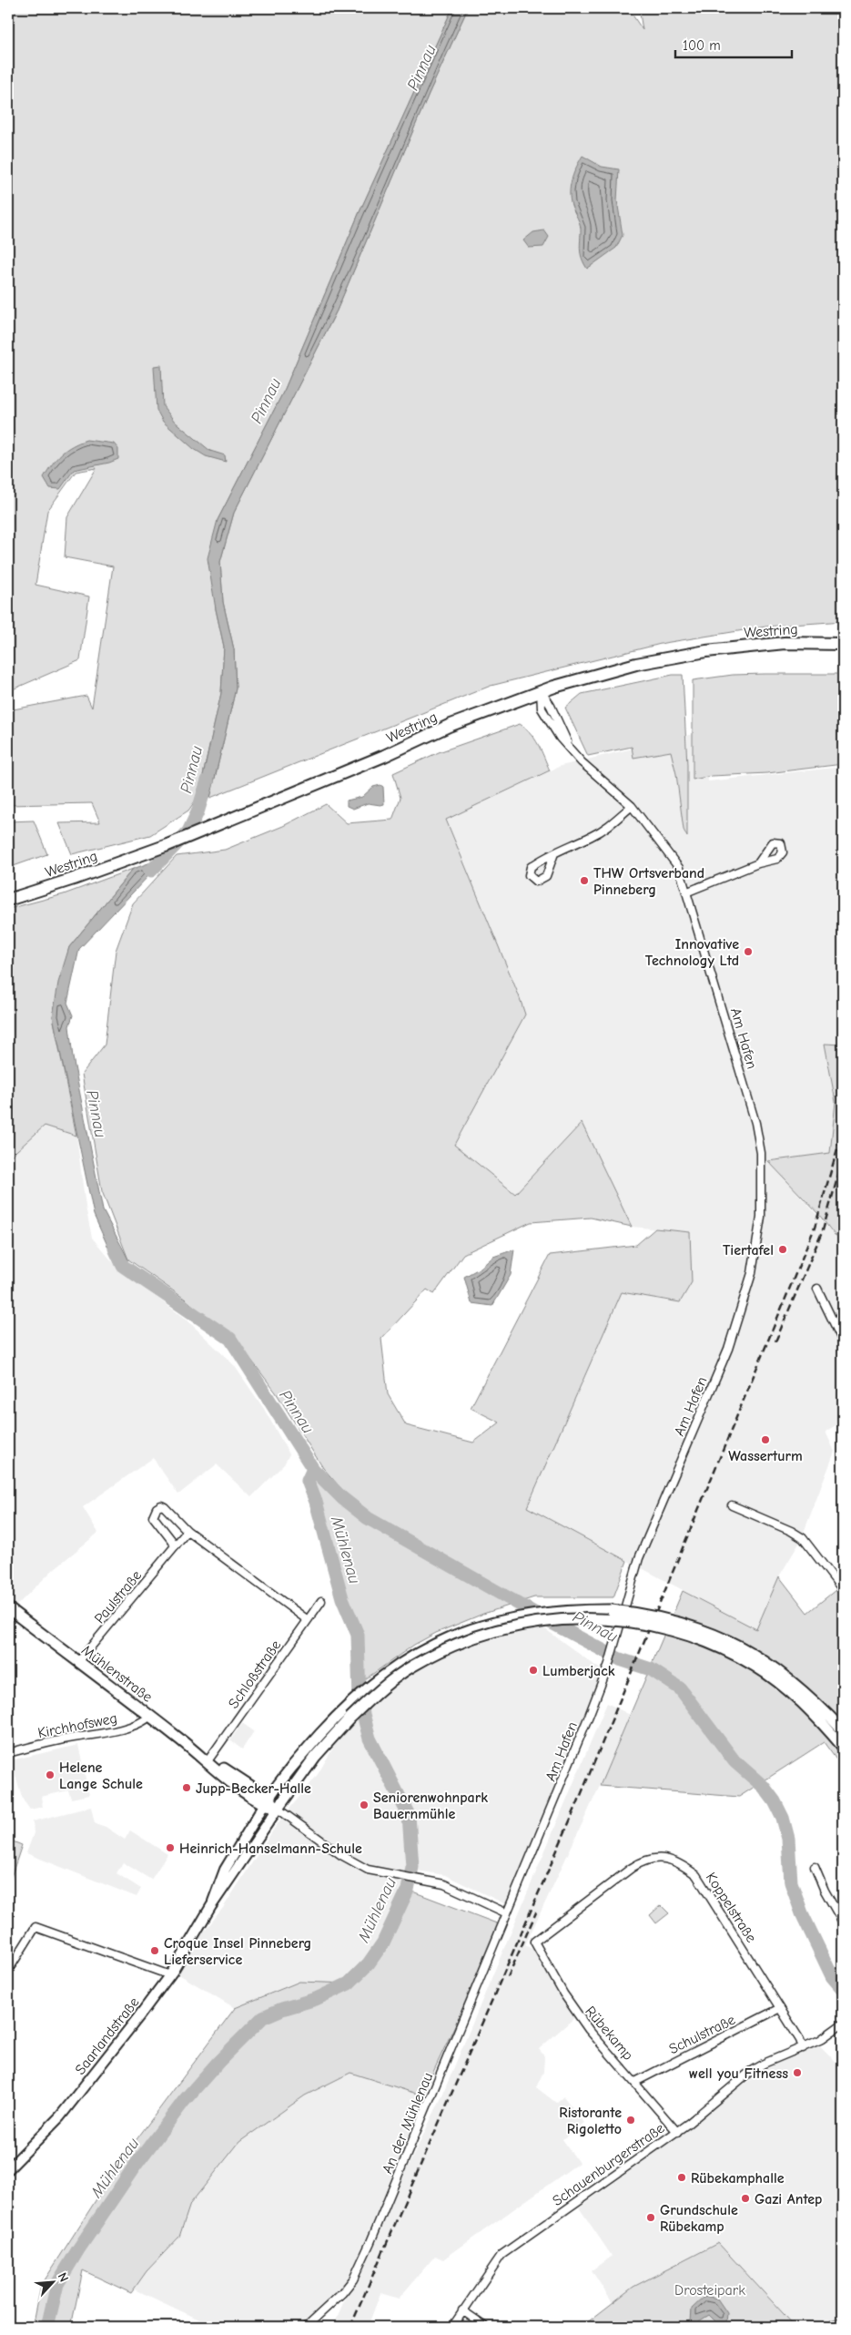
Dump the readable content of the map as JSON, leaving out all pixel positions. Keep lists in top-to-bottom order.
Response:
{
  "streets": {
    "main road": ["Westring", "Mühlenstraße"],
    "street": [
      "Am Hafen",
      "Paulstraße",
      "Schloßstraße",
      "Kirchhofsweg",
      "Koppelstraße",
      "Rübekamp",
      "Schulstraße",
      "Saarlandstraße",
      "An der Mühlenau",
      "Schauenburgerstraße"
    ]
  },
  "crossings": [
    ["Westring", "Am Hafen"],
    ["Am Hafen", "Mühlenstraße"],
    ["Am Hafen", "An der Mühlenau"],
    ["Paulstraße", "Mühlenstraße"],
    ["Mühlenstraße", "Schloßstraße"],
    ["Mühlenstraße", "Kirchhofsweg"],
    ["Mühlenstraße", "Saarlandstraße"],
    ["Mühlenstraße", "An der Mühlenau"],
    ["Koppelstraße", "Rübekamp"],
    ["Koppelstraße", "Schulstraße"],
    ["Koppelstraße", "Schauenburgerstraße"],
    ["Rübekamp", "Schulstraße"],
    ["Rübekamp", "Schauenburgerstraße"]
  ],
  "water": ["Pinnau", "Mühlenau"],
  "parks": ["Drosteipark"],
  "places": [
    "THW Ortsverband Pinneberg",
    "Innovative Technology Ltd",
    "Tiertafel",
    "Wasserturm",
    "Lumberjack",
    "Helene Lange Schule",
    "Jupp-Becker-Halle",
    "Seniorenwohnpark Bauernmühle",
    "Heinrich-Hanselmann-Schule",
    "Croque Insel Pinneberg Lieferservice",
    "well you Fitness",
    "Ristorante Rigoletto",
    "Rübekamphalle",
    "Gazi Antep",
    "Grundschule Rübekamp"
  ],
  "scale_bar": "100 m",
  "north": "top right"
}
